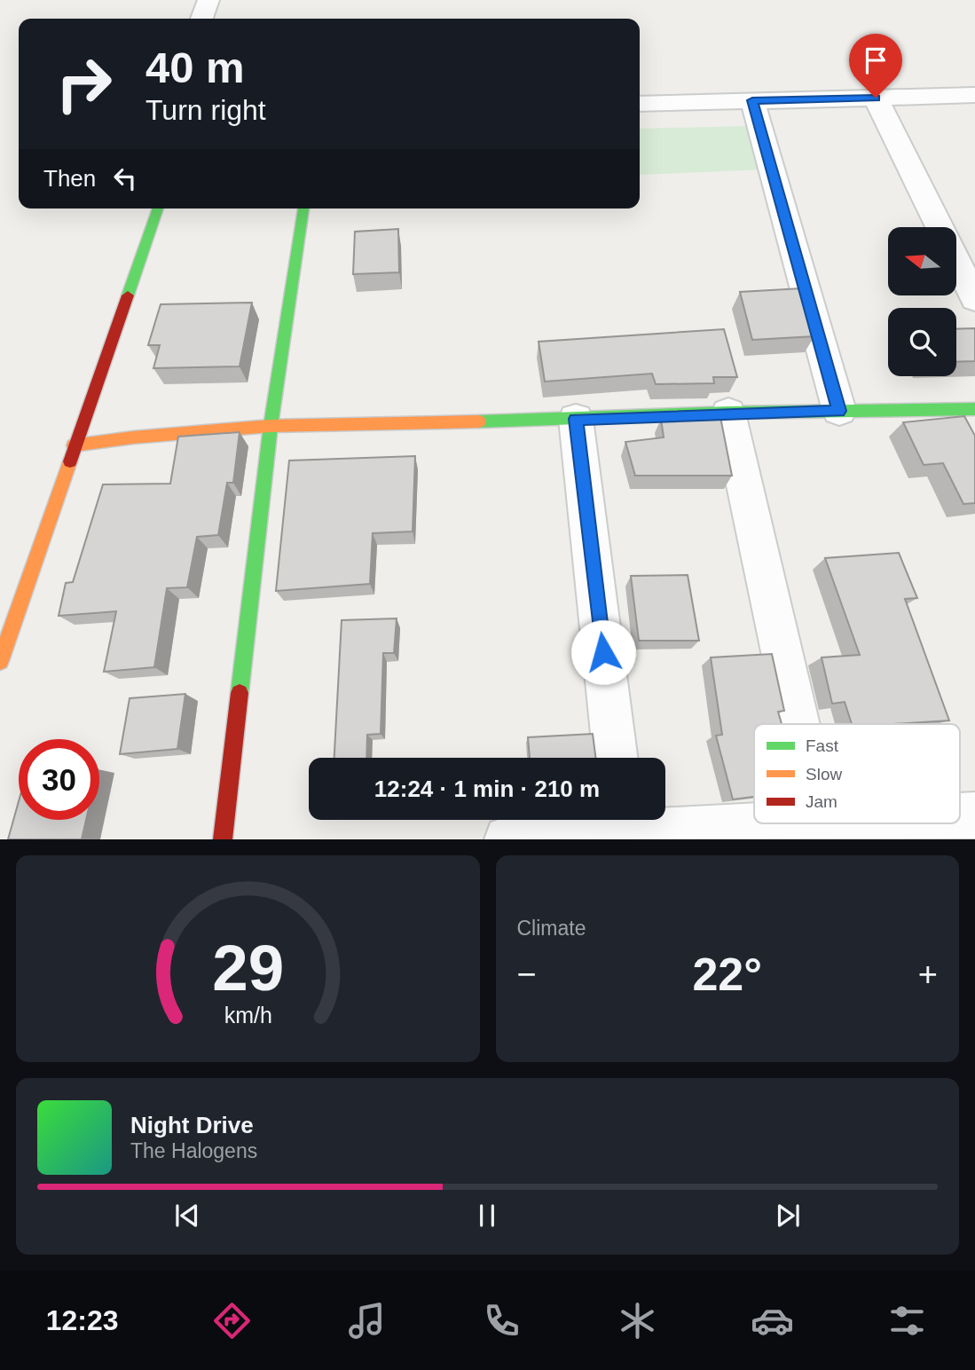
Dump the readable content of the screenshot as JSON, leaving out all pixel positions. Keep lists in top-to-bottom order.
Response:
{
  "legend": ["Fast", "Slow", "Jam"],
  "north": "left",
  "page": {
    "turn": ["40 m", "Turn right"],
    "then": "Then",
    "limit": "30",
    "trip": "12:24 · 1 min · 210 m",
    "tile": "Climate",
    "heat": ["−", "22°", "+"],
    "song": ["Night Drive", "The Halogens"],
    "tabs": "12:23",
    "gauge": ["29", "km/h"]
  }
}
